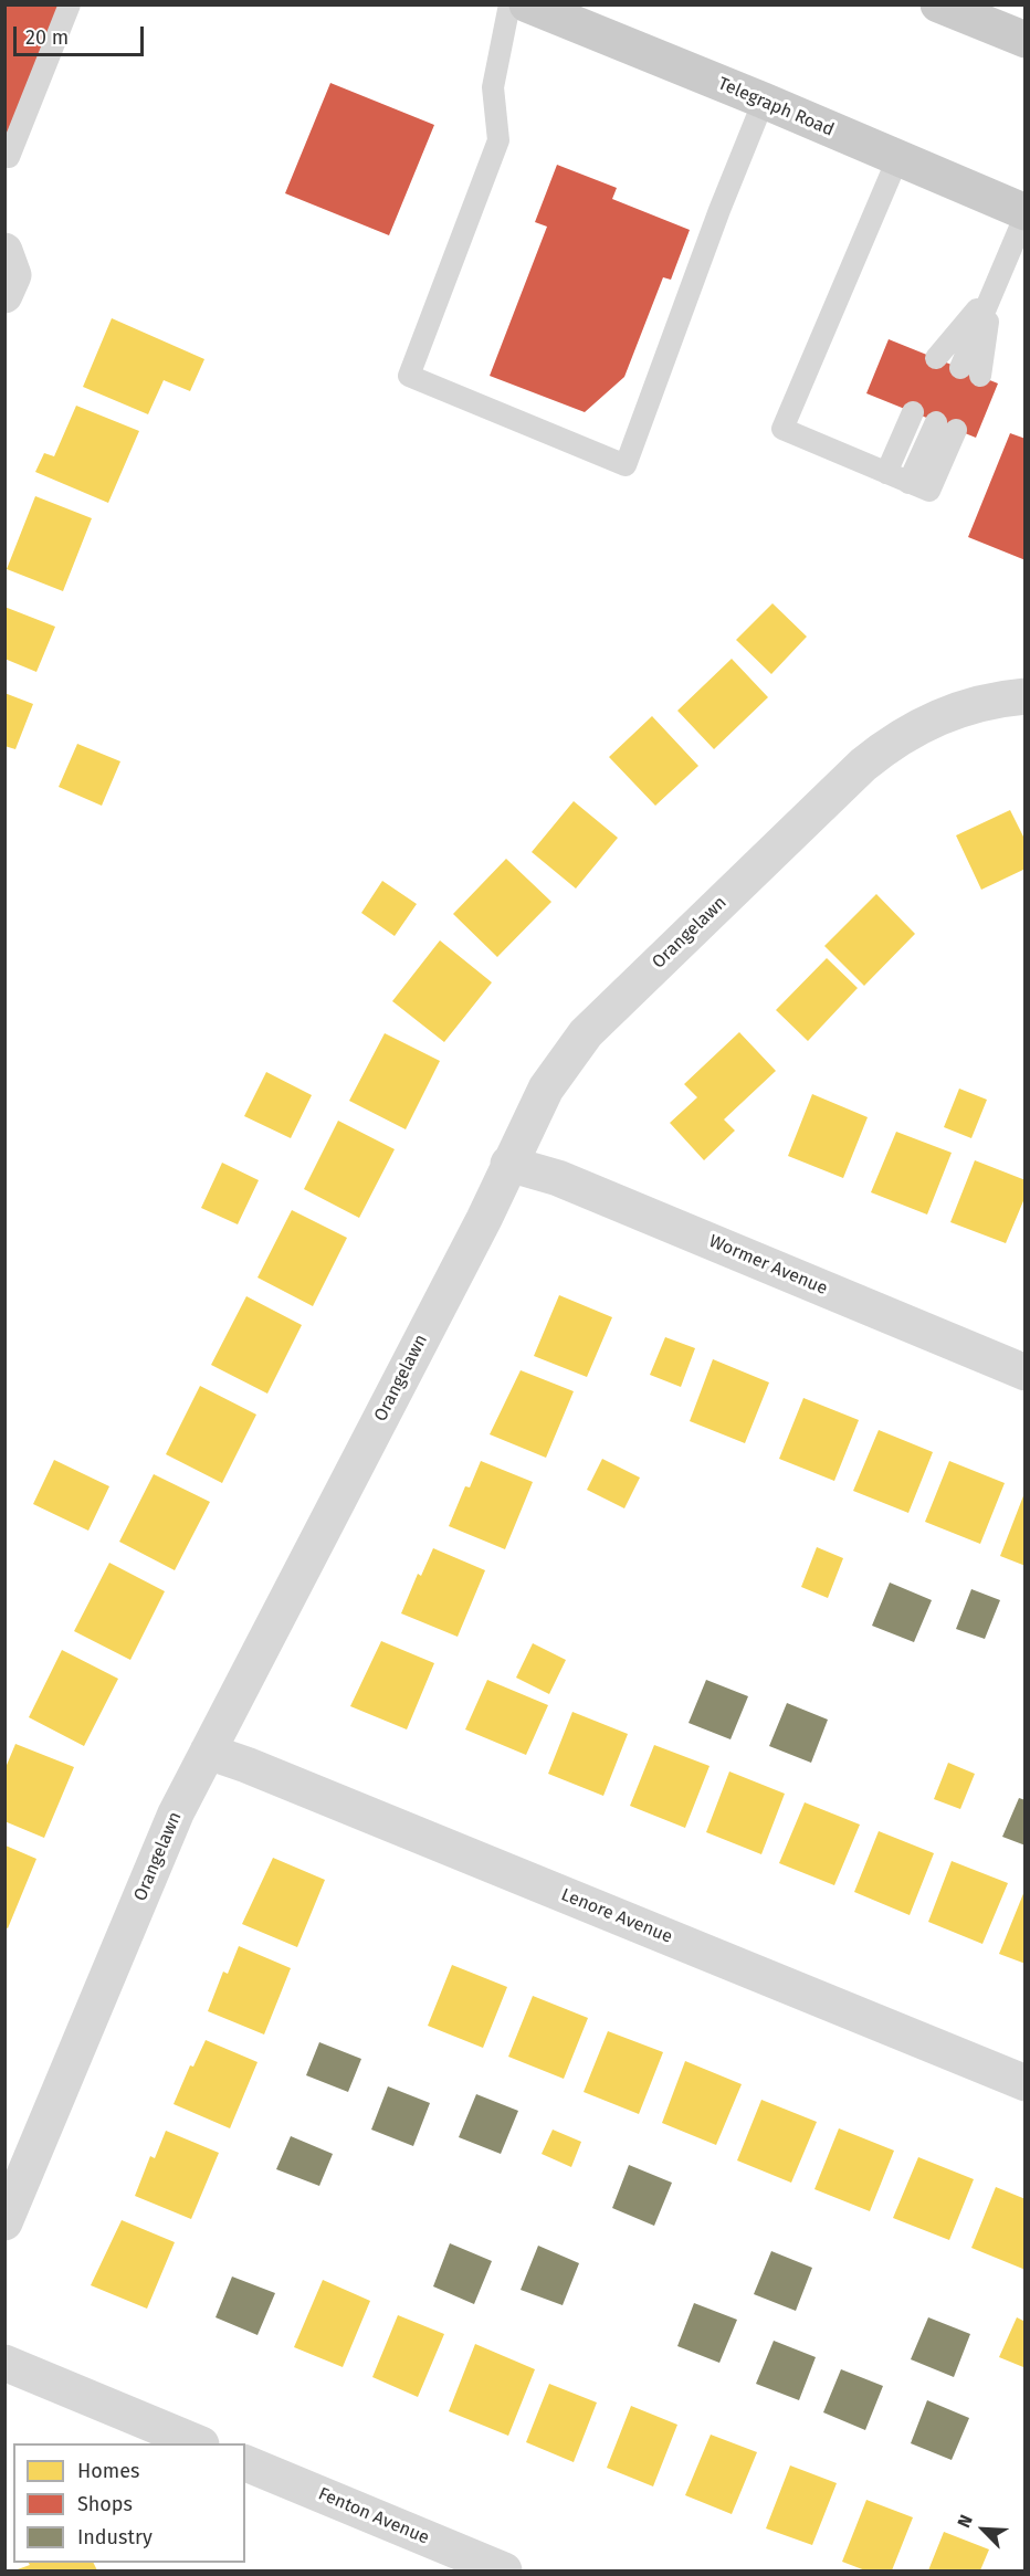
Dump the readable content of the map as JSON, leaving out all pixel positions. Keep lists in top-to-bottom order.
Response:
{
  "streets": {
    "main road": ["Telegraph Road"],
    "street": [
      "Orangelawn",
      "Wormer Avenue",
      "Lenore Avenue",
      "Fenton Avenue"
    ]
  },
  "crossings": [
    ["Orangelawn", "Wormer Avenue"],
    ["Orangelawn", "Lenore Avenue"]
  ],
  "legend": ["Homes", "Shops", "Industry"],
  "scale_bar": "20 m",
  "north": "top left"
}
